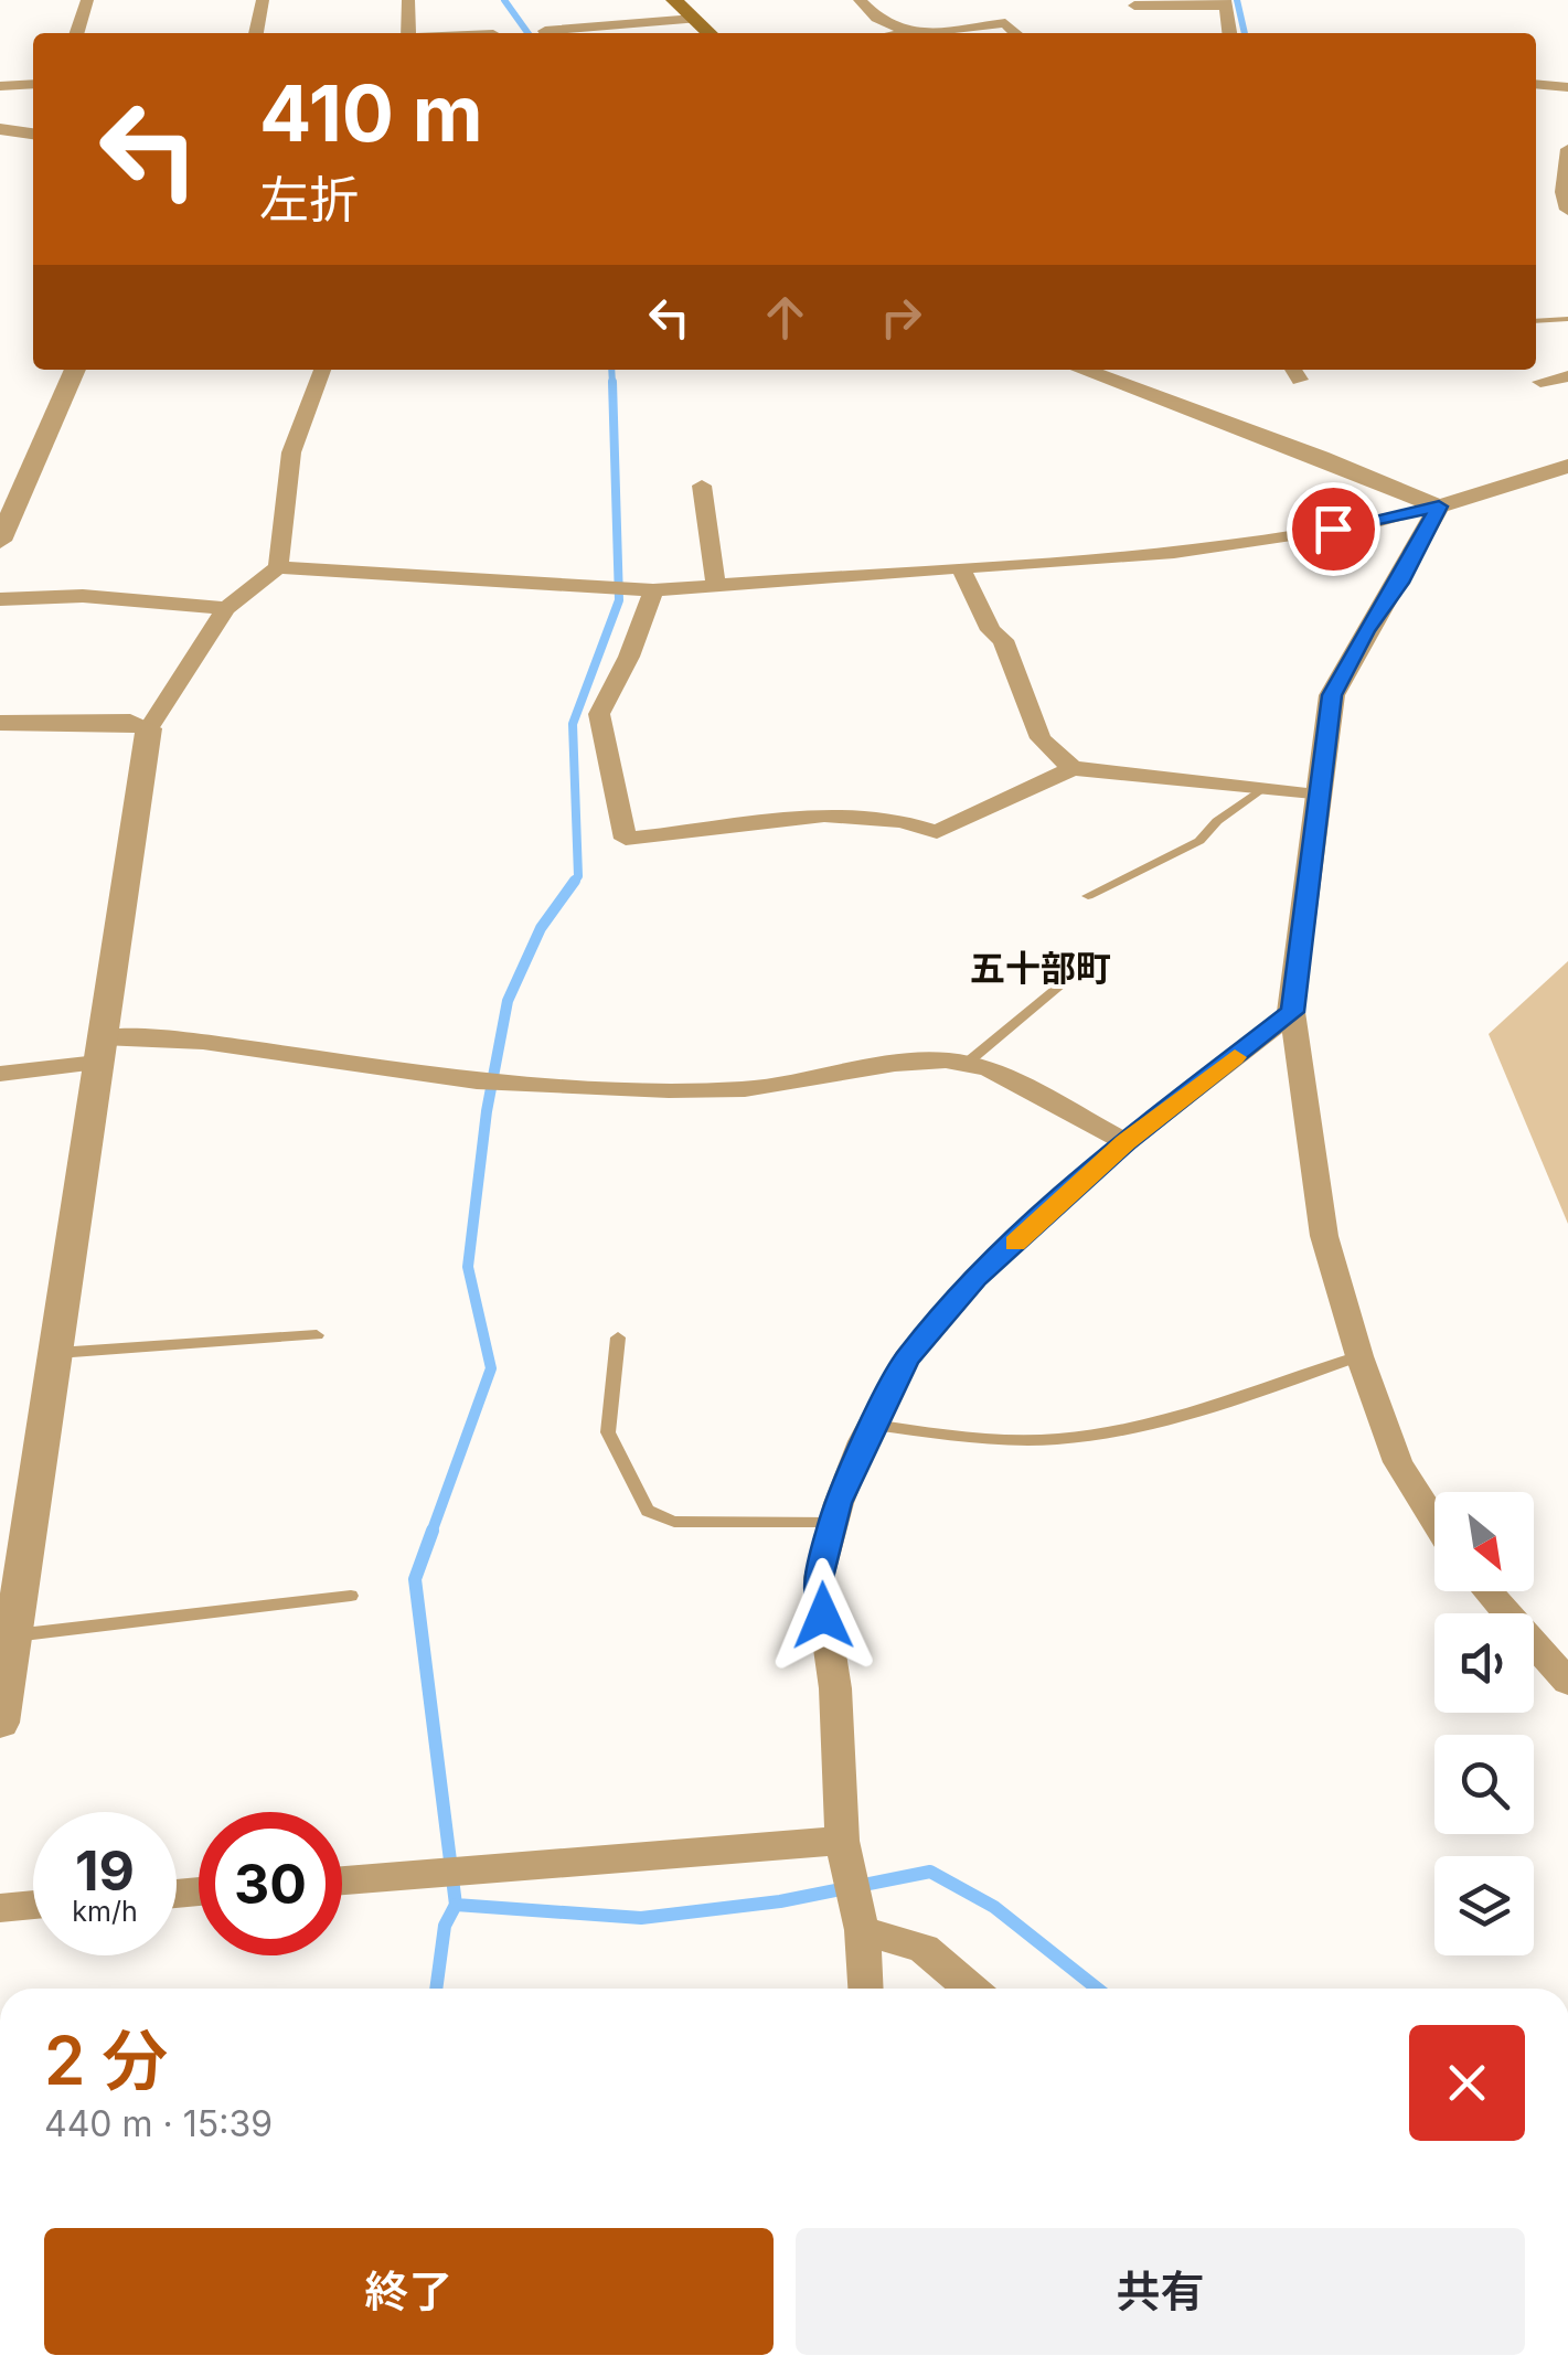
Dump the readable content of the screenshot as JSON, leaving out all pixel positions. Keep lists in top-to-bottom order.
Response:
{
  "districts": ["五十部町"],
  "north": "bottom right",
  "page": {
    "turn": ["410 m", "左折"],
    "speed": "19 km/h",
    "limit": "30",
    "heading": ["2 分", "440 m · 15:39"],
    "buttons": ["終了", "共有"]
  }
}
